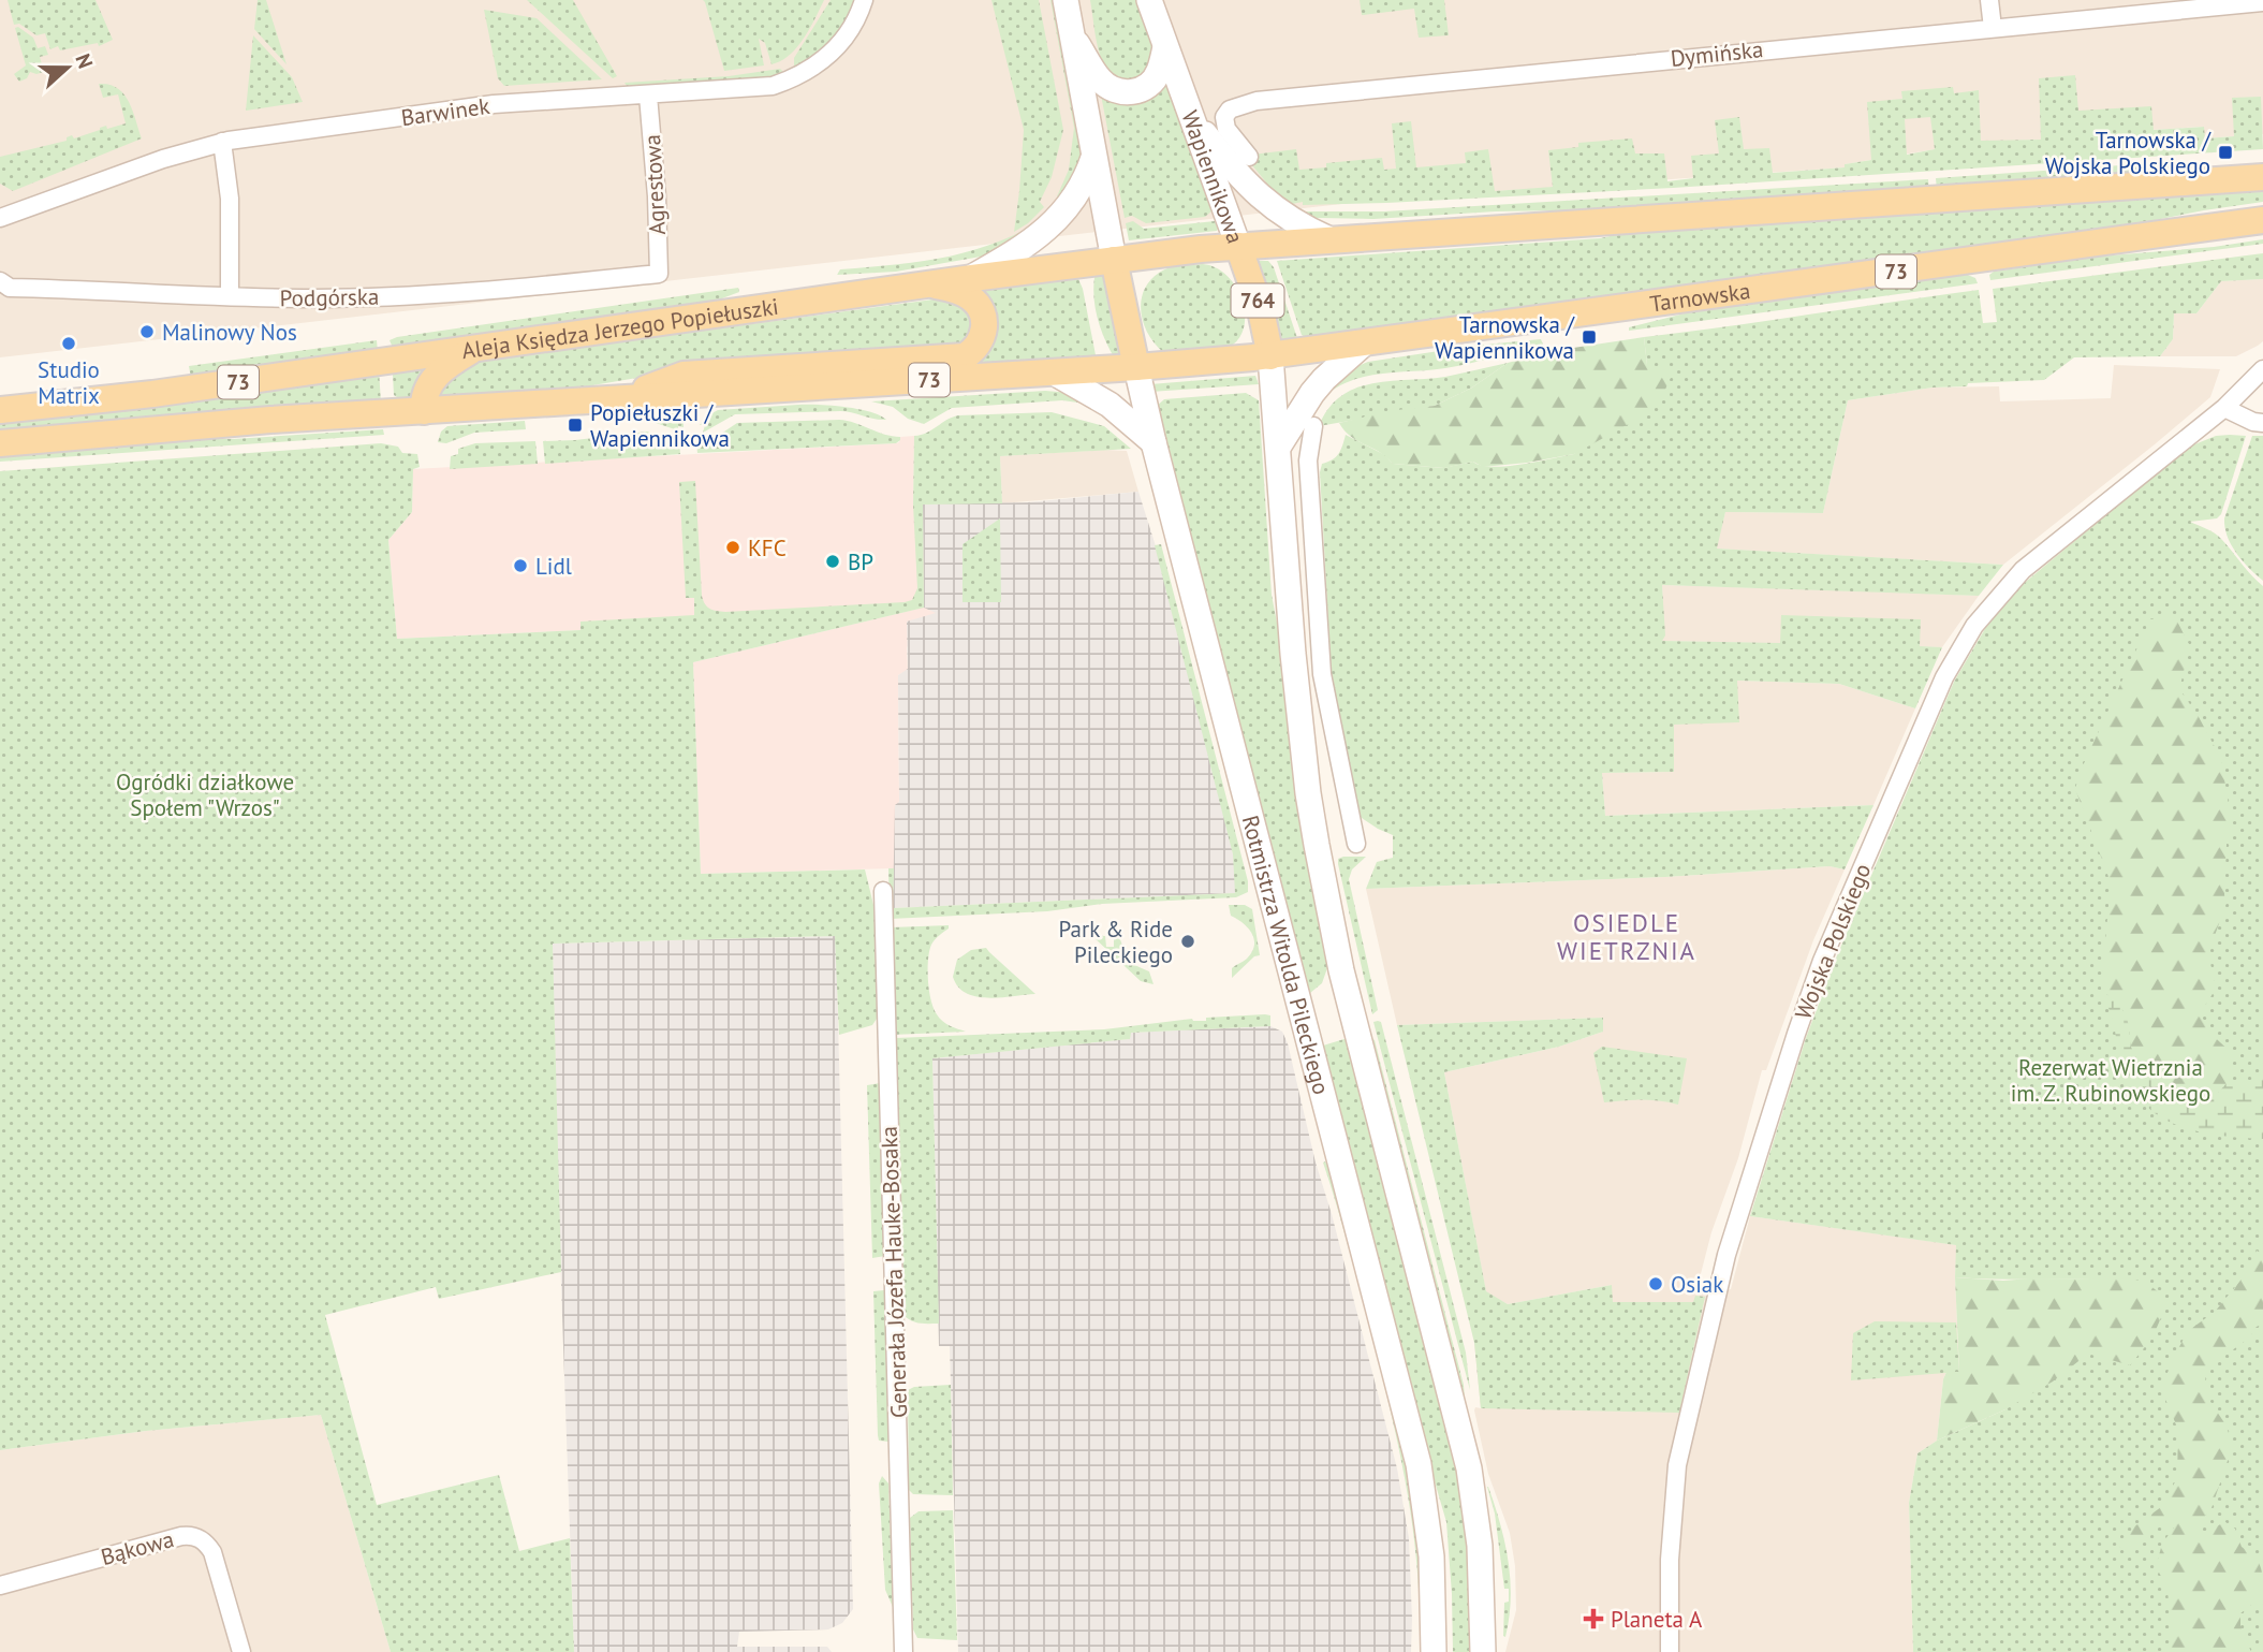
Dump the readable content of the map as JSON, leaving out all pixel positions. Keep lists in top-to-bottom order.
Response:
{
  "streets": {
    "main road": [
      "Wapiennikowa",
      "73",
      "Tarnowska",
      "764",
      "Aleja Księdza Jerzego Popiełuszki",
      "Rotmistrza Witolda Pileckiego"
    ],
    "street": [
      "Dymińska",
      "Barwinek",
      "Agrestowa",
      "Podgórska",
      "Wojska Polskiego",
      "Generała Józefa Hauke-Bosaka",
      "Bąkowa"
    ]
  },
  "crossings": [
    ["Barwinek", "Agrestowa"],
    ["Wapiennikowa", "73"],
    ["Wapiennikowa", "Tarnowska"],
    ["Wapiennikowa", "764"],
    ["Wapiennikowa", "Aleja Księdza Jerzego Popiełuszki"],
    ["Agrestowa", "Podgórska"],
    ["73", "Tarnowska"],
    ["73", "Aleja Księdza Jerzego Popiełuszki"],
    ["73", "Rotmistrza Witolda Pileckiego"],
    ["Tarnowska", "764"],
    ["Tarnowska", "Rotmistrza Witolda Pileckiego"],
    ["Aleja Księdza Jerzego Popiełuszki", "Rotmistrza Witolda Pileckiego"]
  ],
  "districts": ["OSIEDLE WIETRZNIA"],
  "parks": ["Ogródki działkowe Społem \"Wrzos\"", "Rezerwat Wietrznia im. Z. Rubinowskiego"],
  "places": {
    "transit": ["Tarnowska / Wojska Polskiego", "Tarnowska / Wapiennikowa", "Popiełuszki / Wapiennikowa"],
    "other": [
      "Malinowy Nos",
      "Studio Matrix",
      "KFC",
      "BP",
      "Lidl",
      "Park & Ride Pileckiego",
      "Osiak"
    ],
    "health": ["Planeta A"]
  },
  "north": "right"
}
